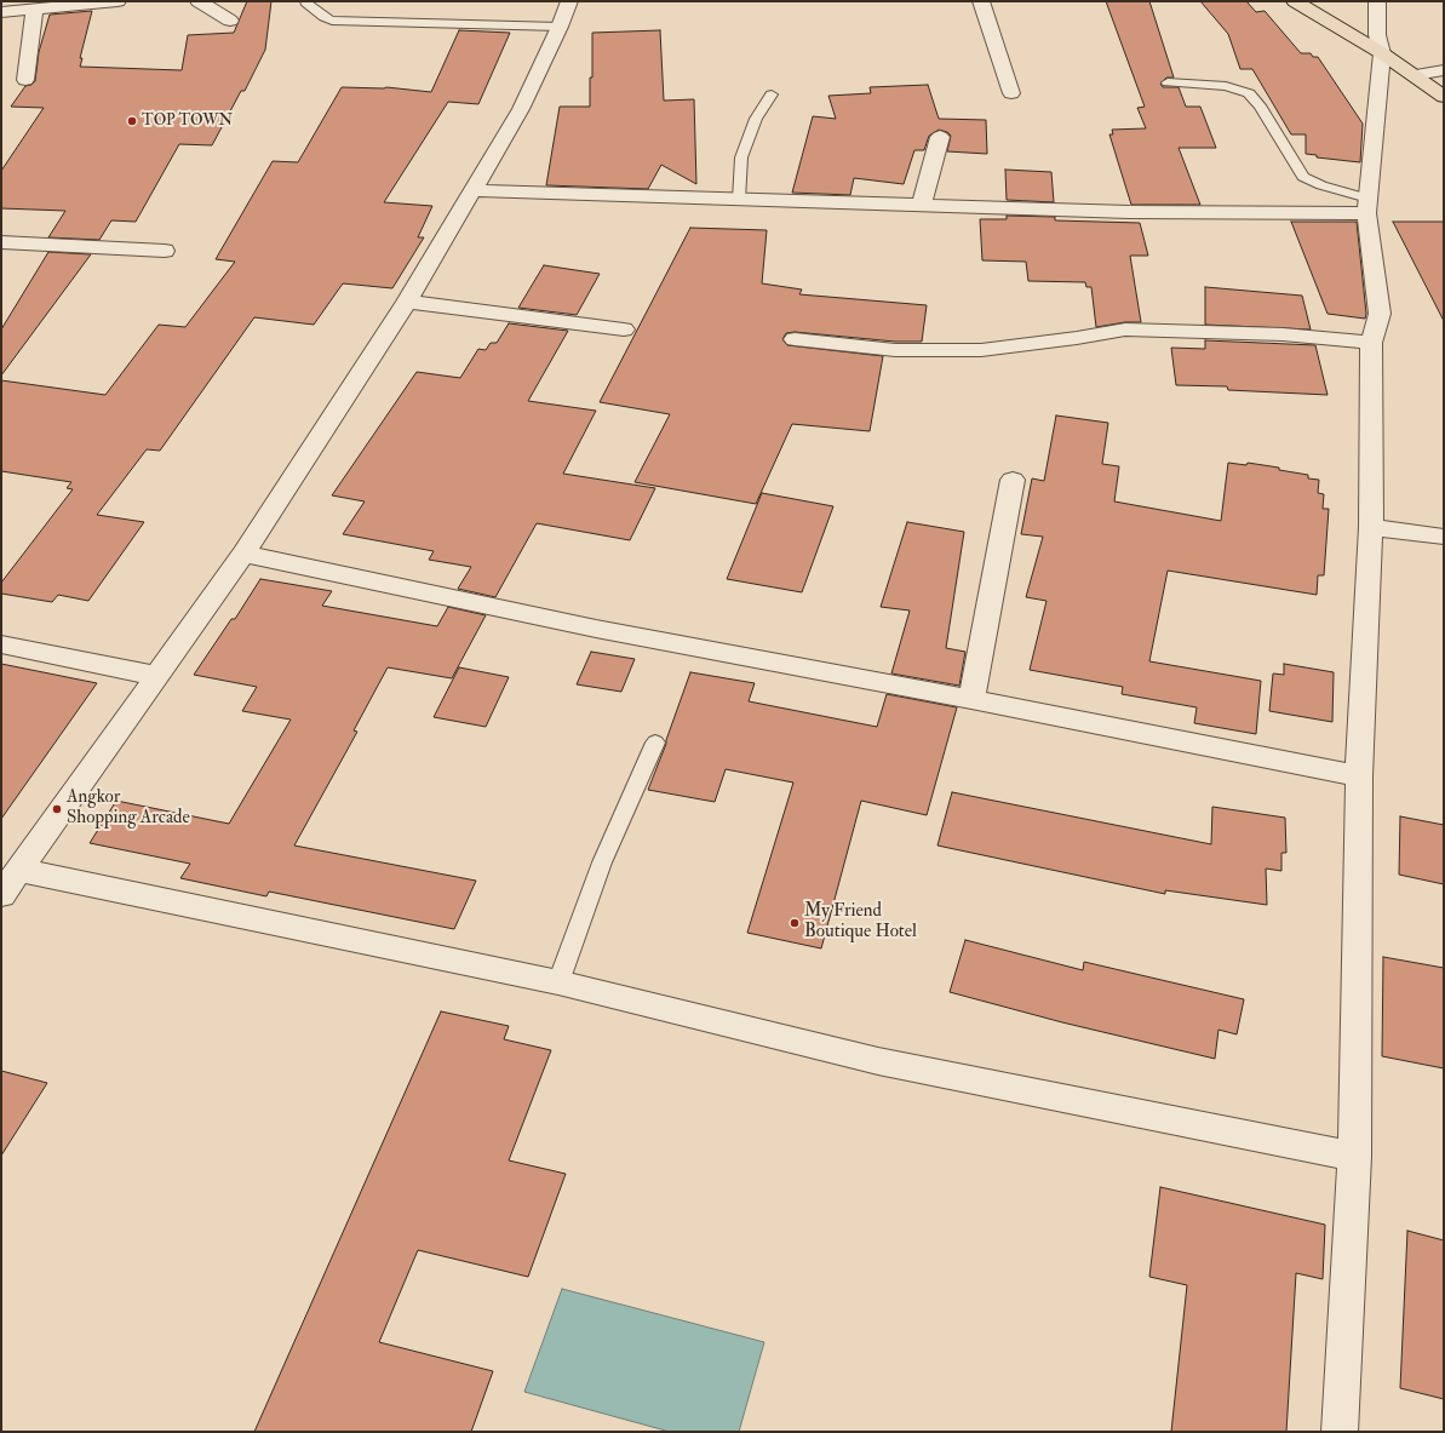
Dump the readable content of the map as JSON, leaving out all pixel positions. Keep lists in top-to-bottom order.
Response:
{
  "places": ["TOP TOWN", "Angkor Shopping Arcade", "My Friend Boutique Hotel"]
}
